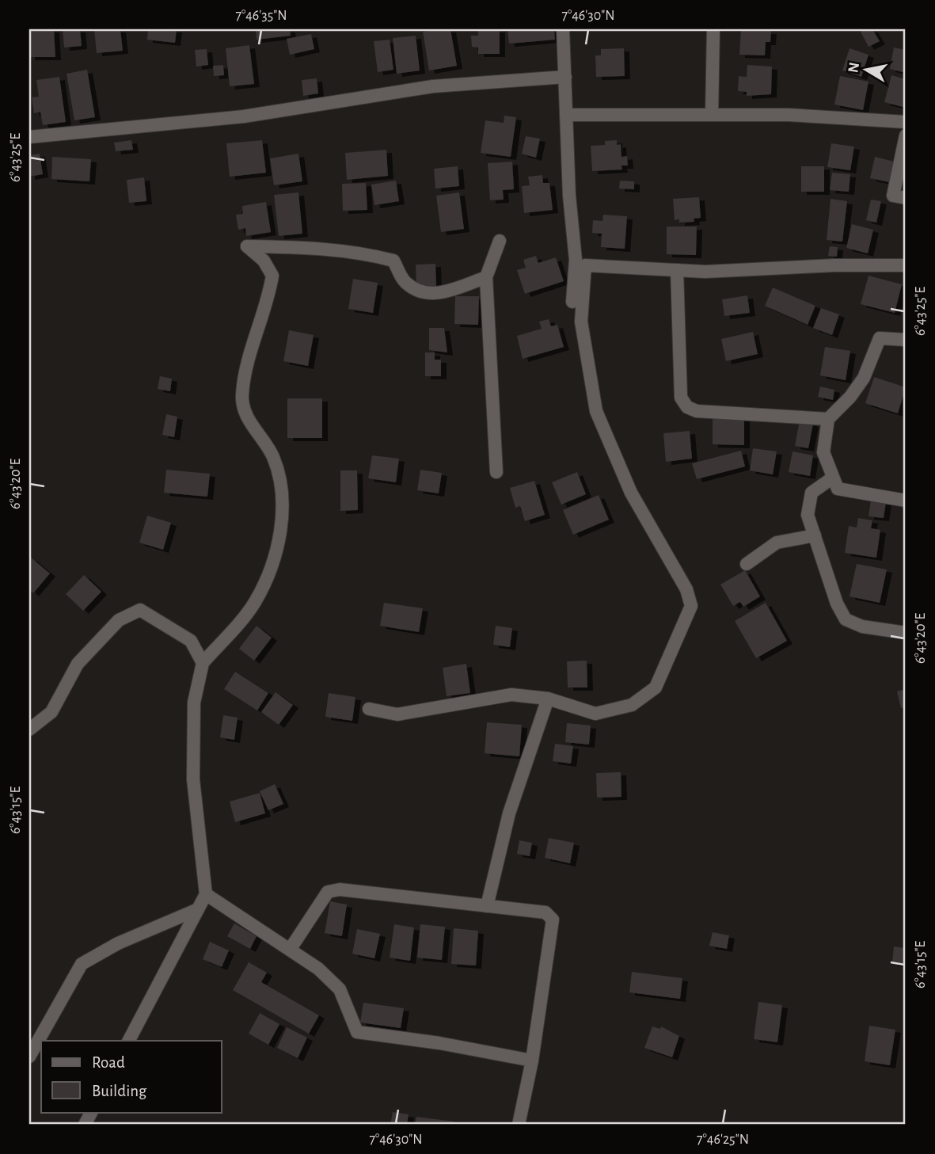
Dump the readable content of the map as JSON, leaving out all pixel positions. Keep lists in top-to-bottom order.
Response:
{
  "legend": ["Road", "Building"],
  "north": "left",
  "coordinates": [
    "7°46'35\"N",
    "7°46'30\"N",
    "6°43'25\"E",
    "6°43'20\"E",
    "6°43'15\"E",
    "7°46'25\"N"
  ]
}
